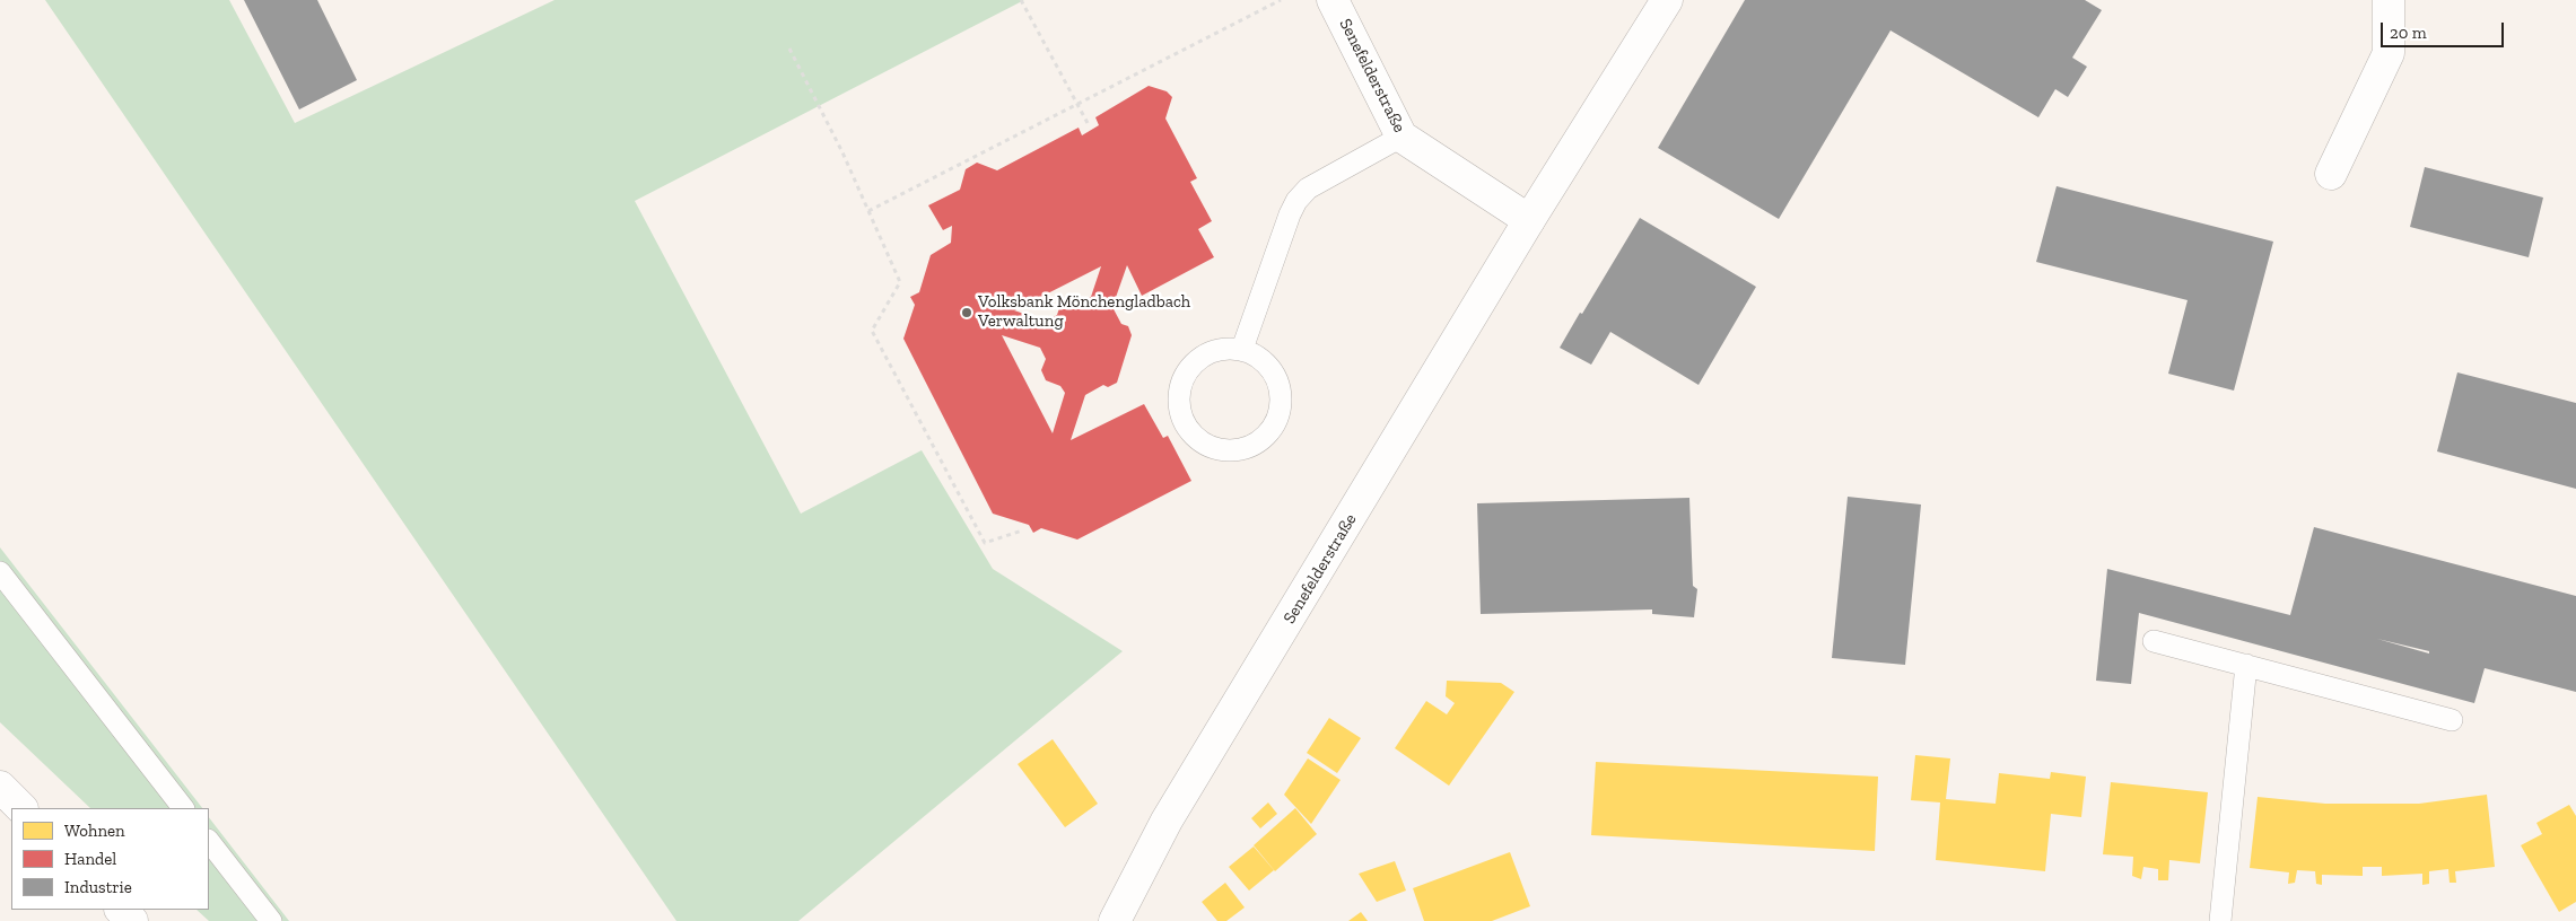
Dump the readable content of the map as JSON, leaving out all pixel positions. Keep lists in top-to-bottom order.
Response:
{
  "streets": {
    "street": ["Senefelderstraße"]
  },
  "places": ["Volksbank Mönchengladbach Verwaltung"],
  "legend": ["Wohnen", "Handel", "Industrie"],
  "scale_bar": "20 m"
}
